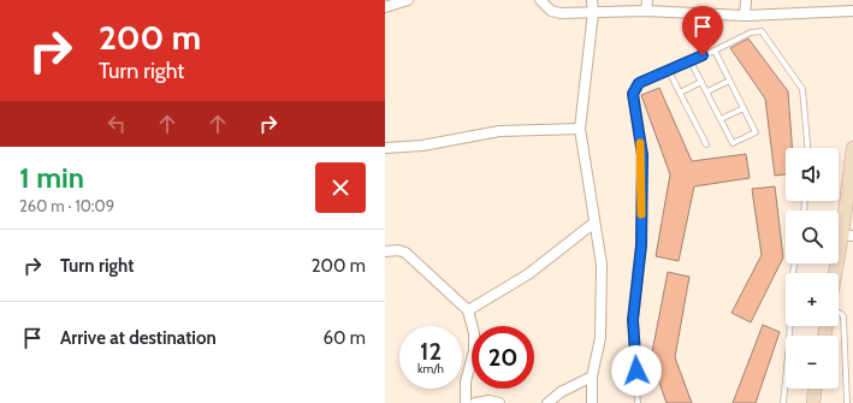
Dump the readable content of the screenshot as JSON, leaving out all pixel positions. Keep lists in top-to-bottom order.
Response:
{
  "page": {
    "turn": ["200 m", "Turn right"],
    "heading": ["1 min", "260 m · 10:09"],
    "map_buttons": ["+", "−"],
    "list": [
      {
        "name": "Turn right",
        "value": "200 m"
      },
      {
        "name": "Arrive at destination",
        "value": "60 m"
      }
    ],
    "speed": "12 km/h",
    "limit": "20"
  }
}
